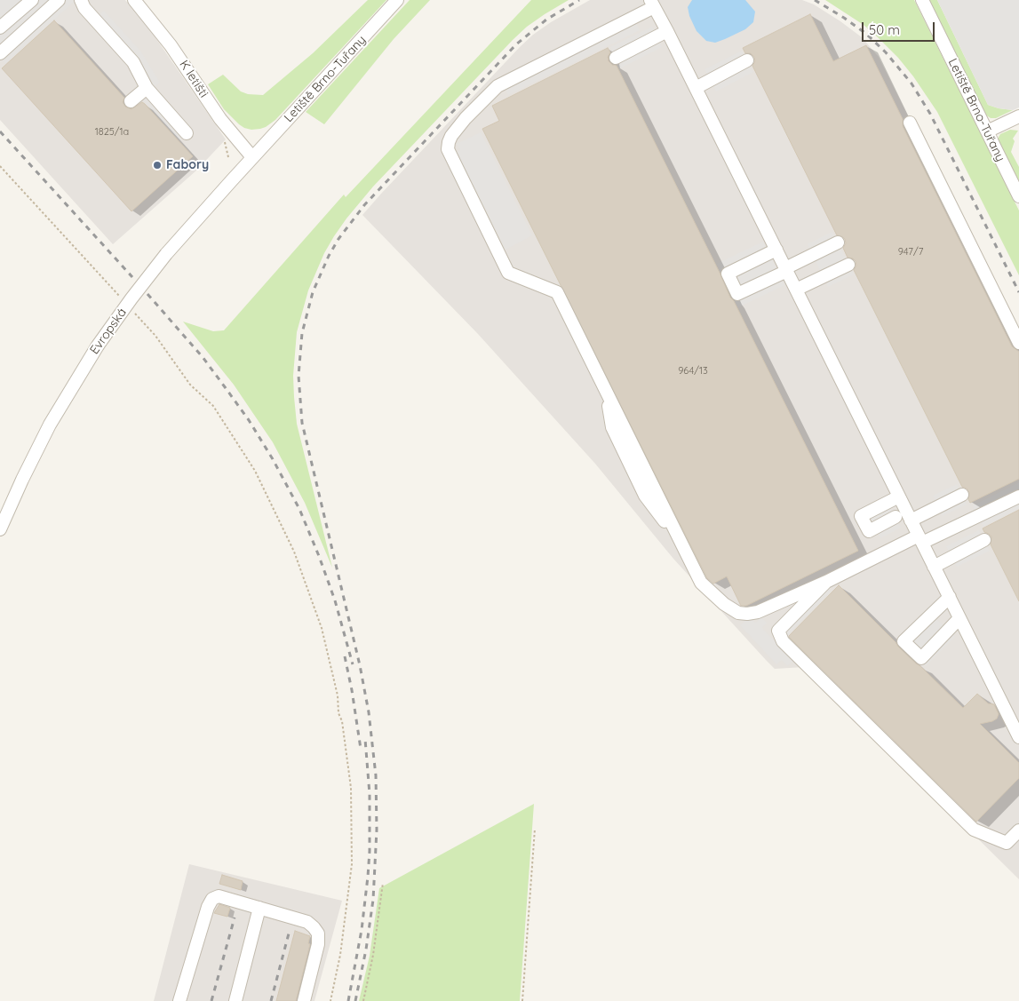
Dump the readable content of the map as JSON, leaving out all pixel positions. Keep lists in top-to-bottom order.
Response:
{
  "streets": {
    "street": ["K letišti", "Letiště Brno-Tuřany", "Evropská"]
  },
  "crossings": [
    ["K letišti", "Letiště Brno-Tuřany"],
    ["K letišti", "Evropská"],
    ["Letiště Brno-Tuřany", "Evropská"]
  ],
  "places": ["Fabory"],
  "house_numbers": ["1825/1a", "947/7", "964/13"],
  "scale_bar": "50 m"
}
